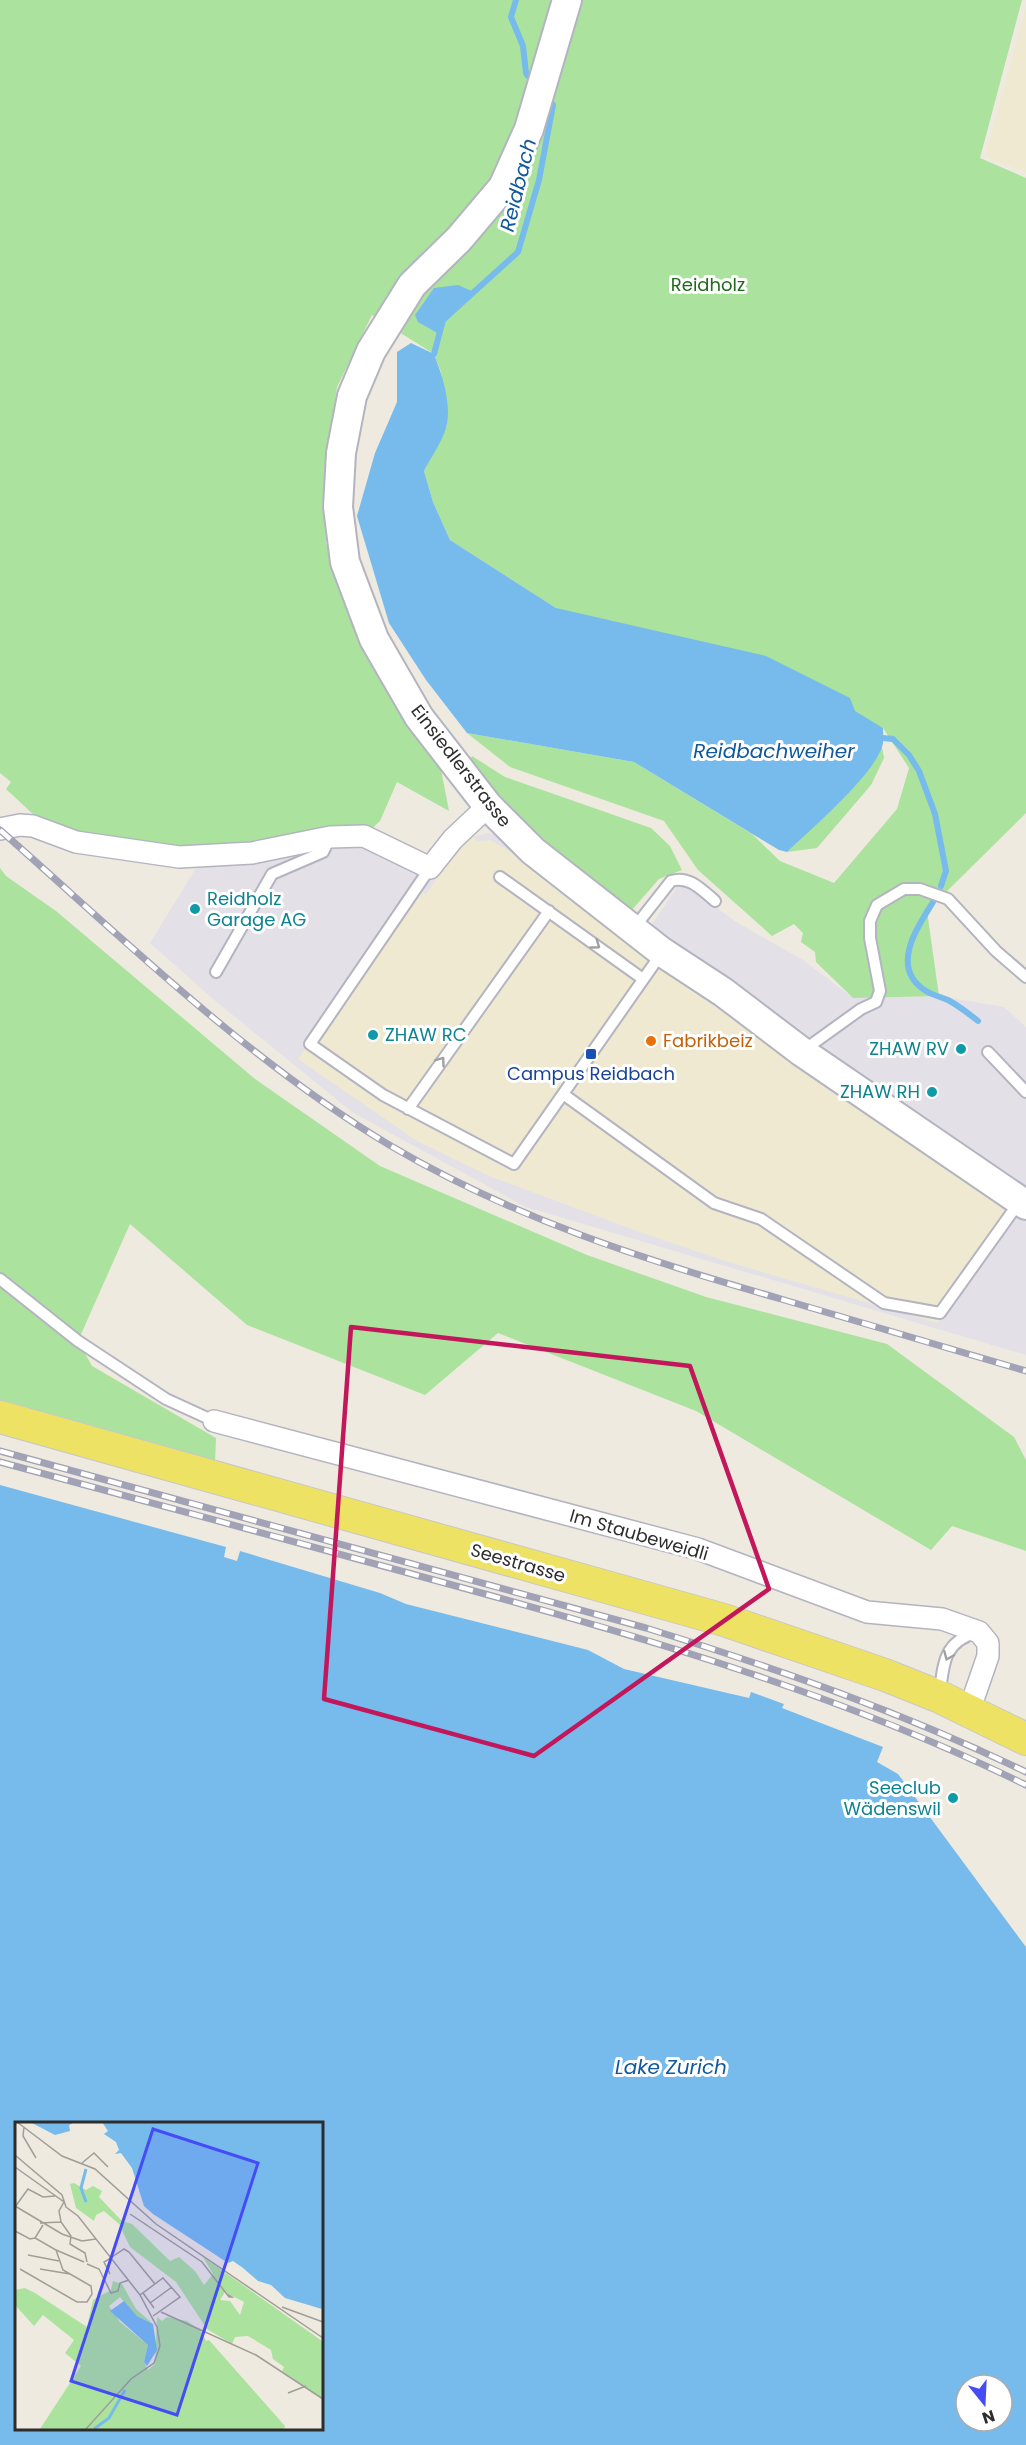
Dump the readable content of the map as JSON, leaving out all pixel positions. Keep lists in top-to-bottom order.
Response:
{
  "streets": {
    "main road": ["Einsiedlerstrasse", "Seestrasse"],
    "street": ["Im Staubeweidli"]
  },
  "water": ["Reidbach", "Reidbachweiher", "Lake Zurich"],
  "parks": ["Reidholz"],
  "places": {
    "other": [
      "Reidholz Garage AG",
      "ZHAW RC",
      "Fabrikbeiz",
      "ZHAW RV",
      "ZHAW RH",
      "Seeclub Wädenswil"
    ],
    "transit": ["Campus Reidbach"]
  },
  "north": "bottom"
}
